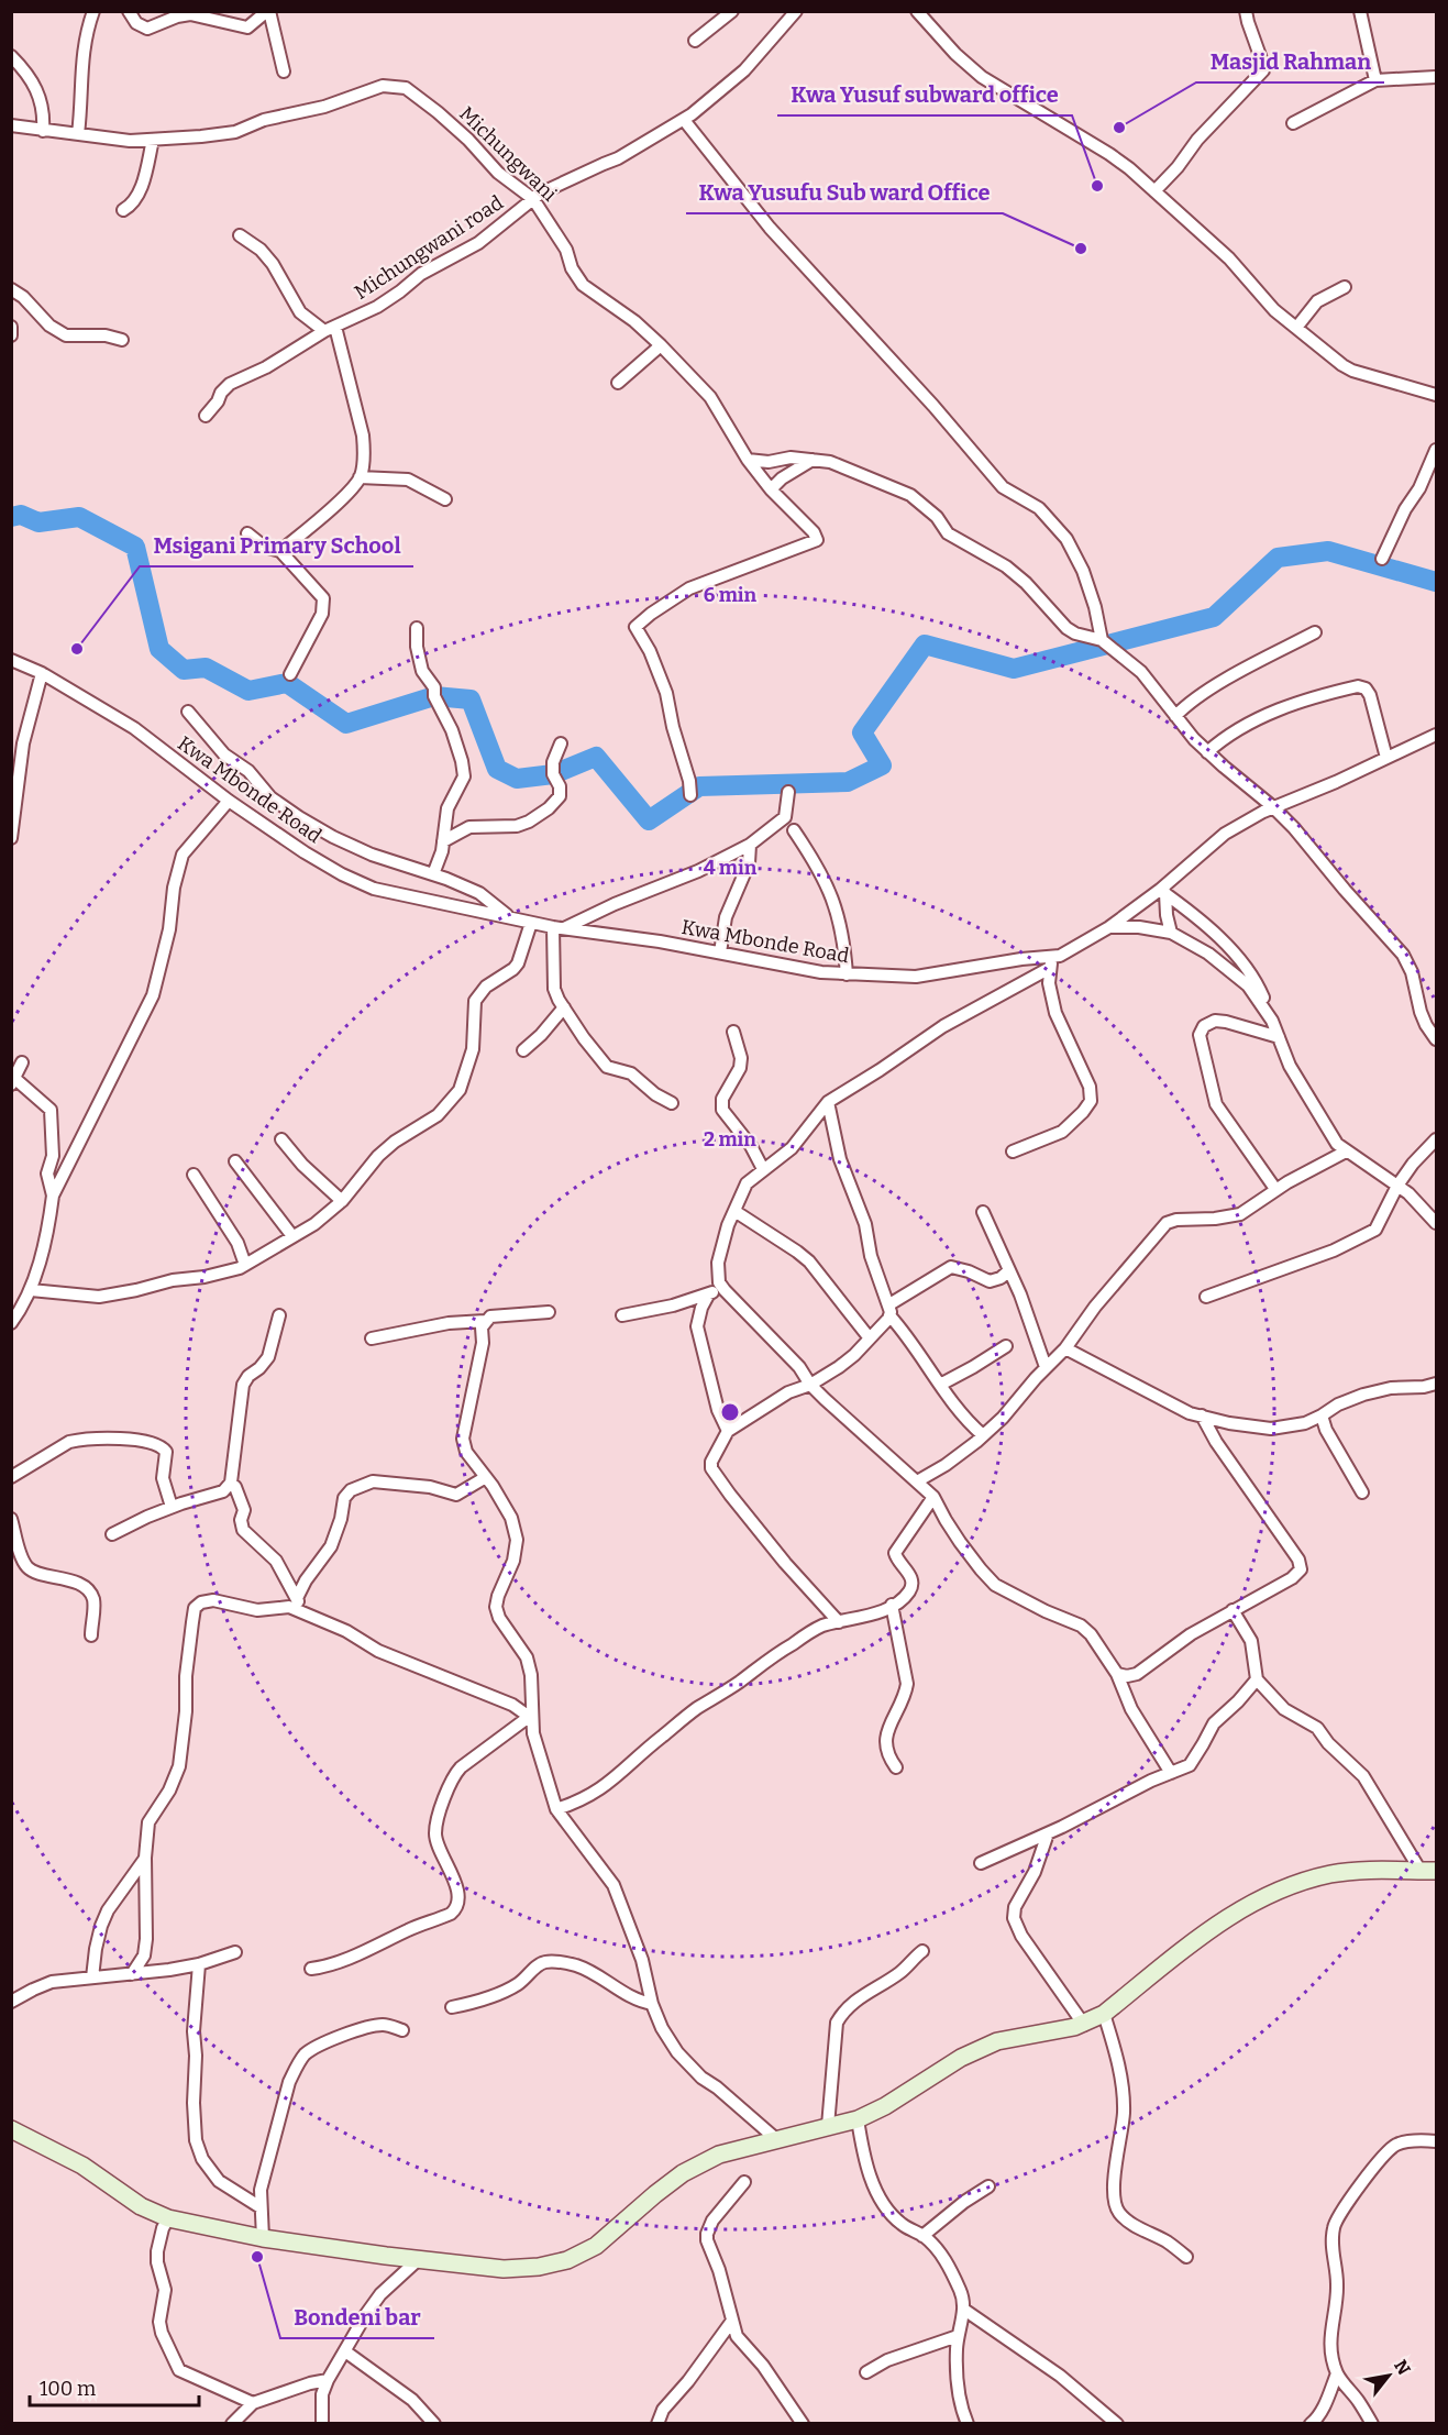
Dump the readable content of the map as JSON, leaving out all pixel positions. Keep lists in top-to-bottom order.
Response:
{
  "streets": {
    "street": ["Michungwani", "Michungwani road", "Kwa Mbonde Road"]
  },
  "crossings": [
    ["Michungwani", "Michungwani road"]
  ],
  "places": [
    "Masjid Rahman",
    "Kwa Yusuf subward office",
    "Kwa Yusufu Sub ward Office",
    "Msigani Primary School",
    "Bondeni bar"
  ],
  "scale_bar": "100 m",
  "north": "top right",
  "rings": ["6 min", "4 min", "2 min"]
}
